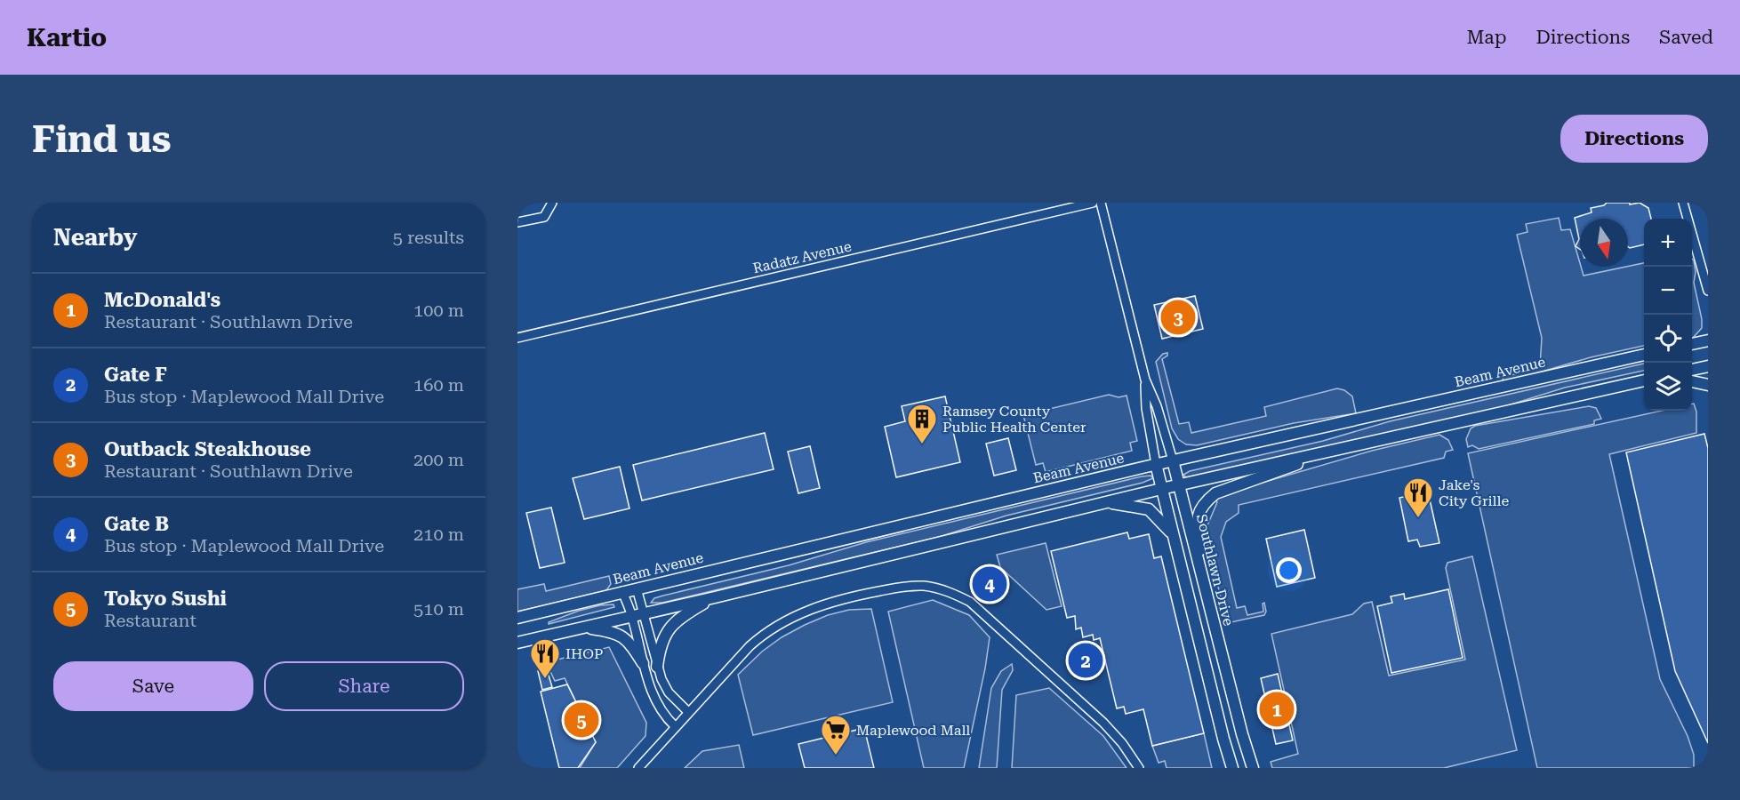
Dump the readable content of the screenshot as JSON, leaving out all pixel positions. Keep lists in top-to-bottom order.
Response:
{
  "streets": {
    "street": ["Radatz Avenue", "Beam Avenue", "Southlawn Drive"]
  },
  "crossings": [
    ["Beam Avenue", "Southlawn Drive"]
  ],
  "places": {
    "building": ["Ramsey County Public Health Center"],
    "restaurant": ["Jake's City Grille", "IHOP"],
    "supermarket": ["Maplewood Mall"]
  },
  "north": "bottom",
  "page": {
    "header": "Kartio",
    "nav": ["Map", "Directions", "Saved"],
    "buttons": [
      "Directions",
      ["Save", "Share"]
    ],
    "title": "Find us",
    "heading": ["Nearby", "5 results"],
    "map_buttons": ["+", "−"],
    "list": [
      {
        "mark": "1",
        "name": "McDonald's",
        "note": "Restaurant · Southlawn Drive",
        "value": "100 m"
      },
      {
        "mark": "2",
        "name": "Gate F",
        "note": "Bus stop · Maplewood Mall Drive",
        "value": "160 m"
      },
      {
        "mark": "3",
        "name": "Outback Steakhouse",
        "note": "Restaurant · Southlawn Drive",
        "value": "200 m"
      },
      {
        "mark": "4",
        "name": "Gate B",
        "note": "Bus stop · Maplewood Mall Drive",
        "value": "210 m"
      },
      {
        "mark": "5",
        "name": "Tokyo Sushi",
        "note": "Restaurant",
        "value": "510 m"
      }
    ],
    "pins": [
      "3",
      "4",
      "2",
      "1",
      "5"
    ]
  }
}
